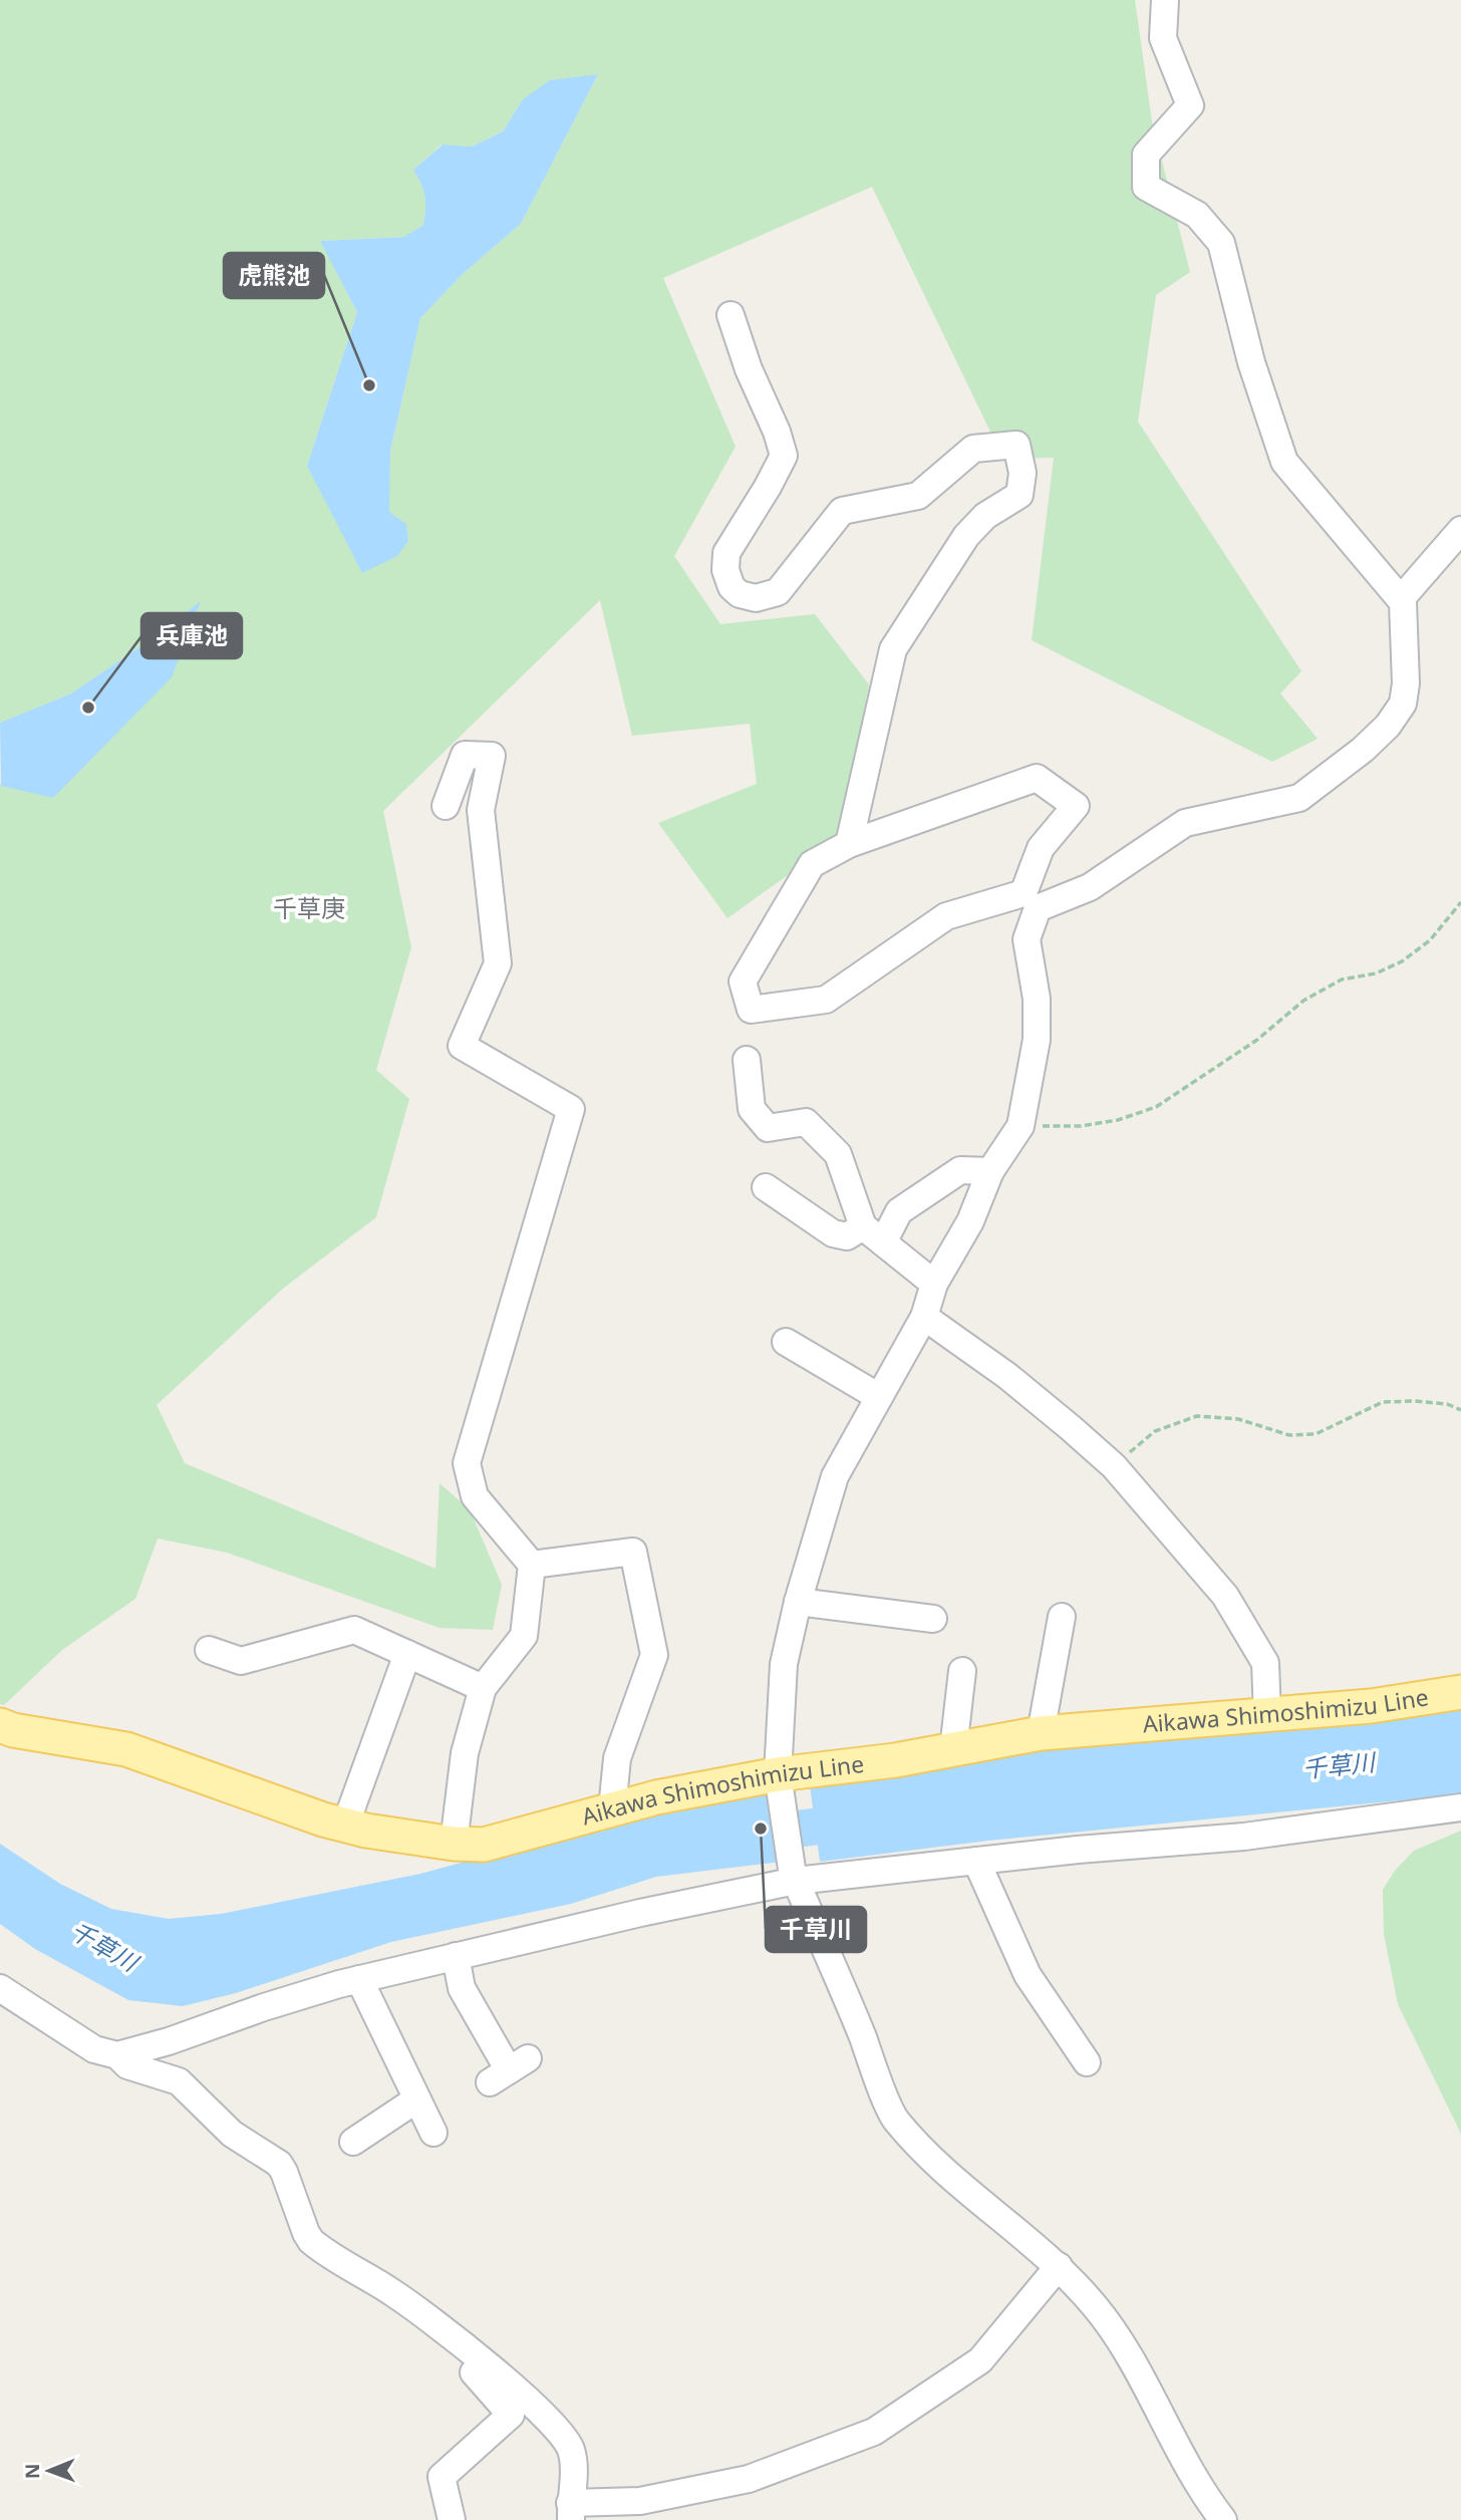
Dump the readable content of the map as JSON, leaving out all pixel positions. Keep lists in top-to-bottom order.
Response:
{
  "streets": {
    "main road": ["Aikawa Shimoshimizu Line"]
  },
  "districts": ["千草庚"],
  "water": ["千草川"],
  "places": ["虎熊池", "兵庫池", "千草川"],
  "north": "left"
}
